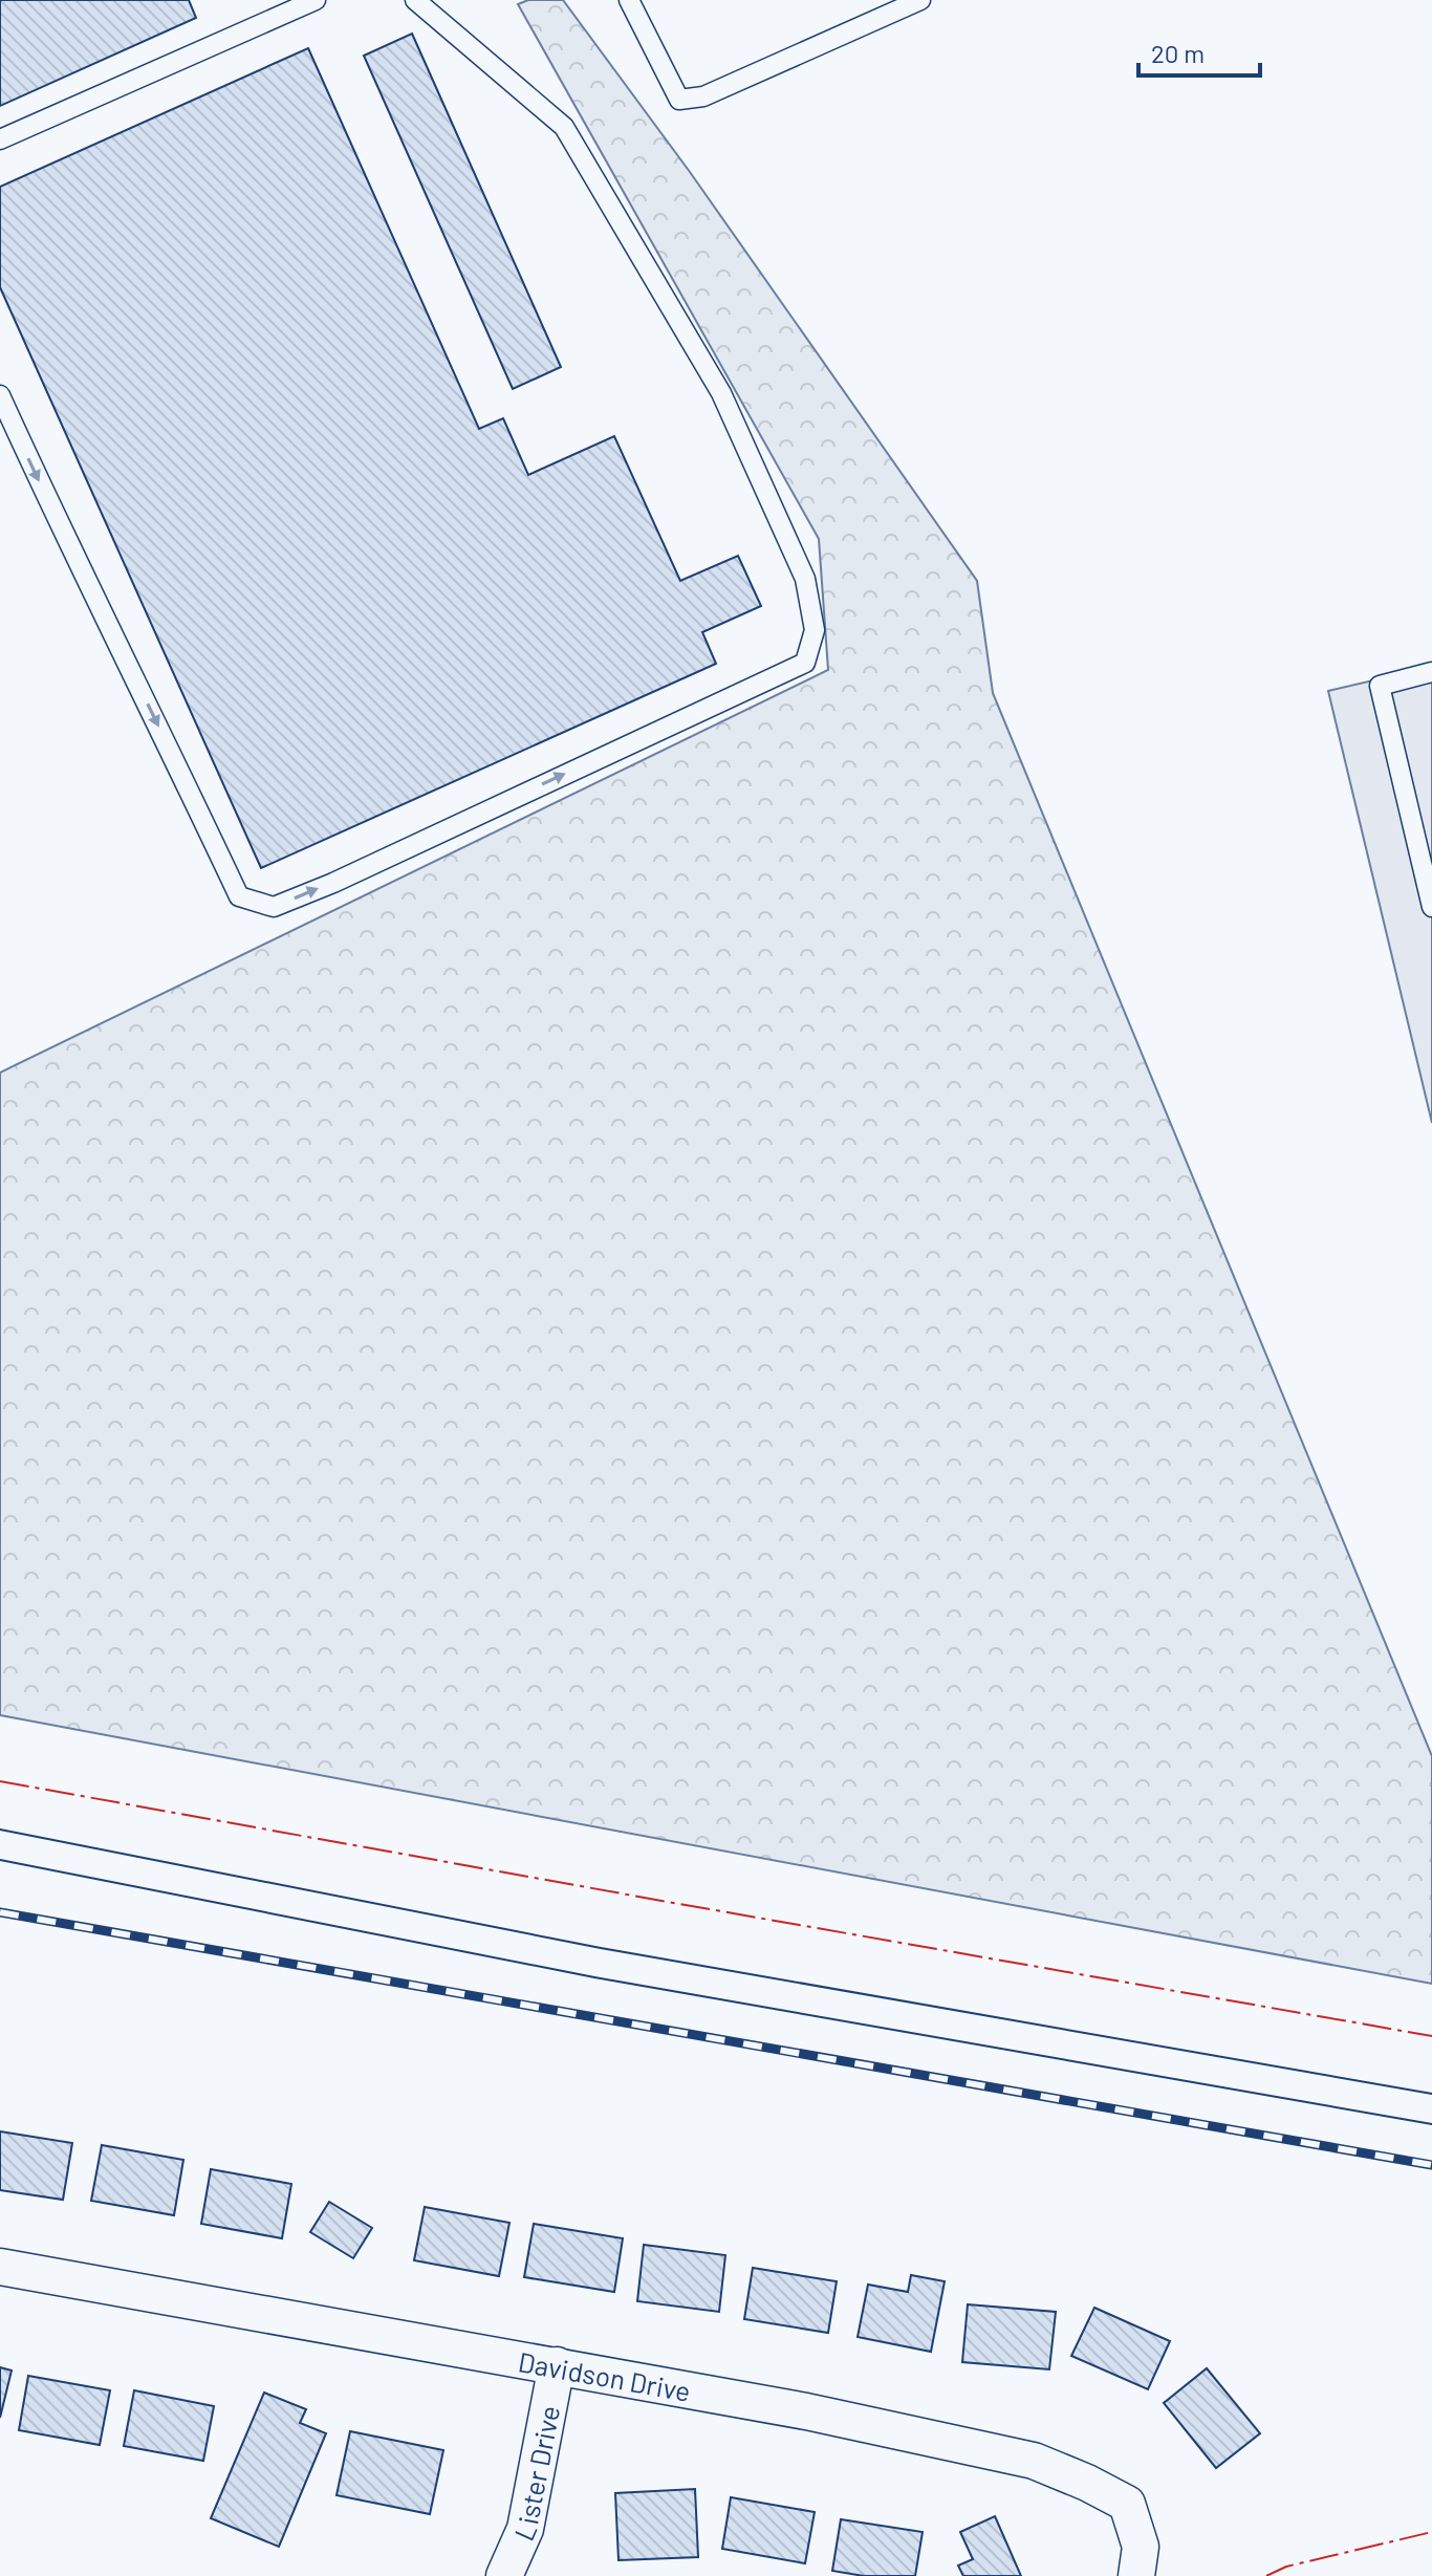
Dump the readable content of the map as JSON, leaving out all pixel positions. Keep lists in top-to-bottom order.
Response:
{
  "streets": {
    "street": ["Davidson Drive", "Lister Drive"]
  },
  "crossings": [
    ["Davidson Drive", "Lister Drive"]
  ],
  "scale_bar": "20 m"
}
